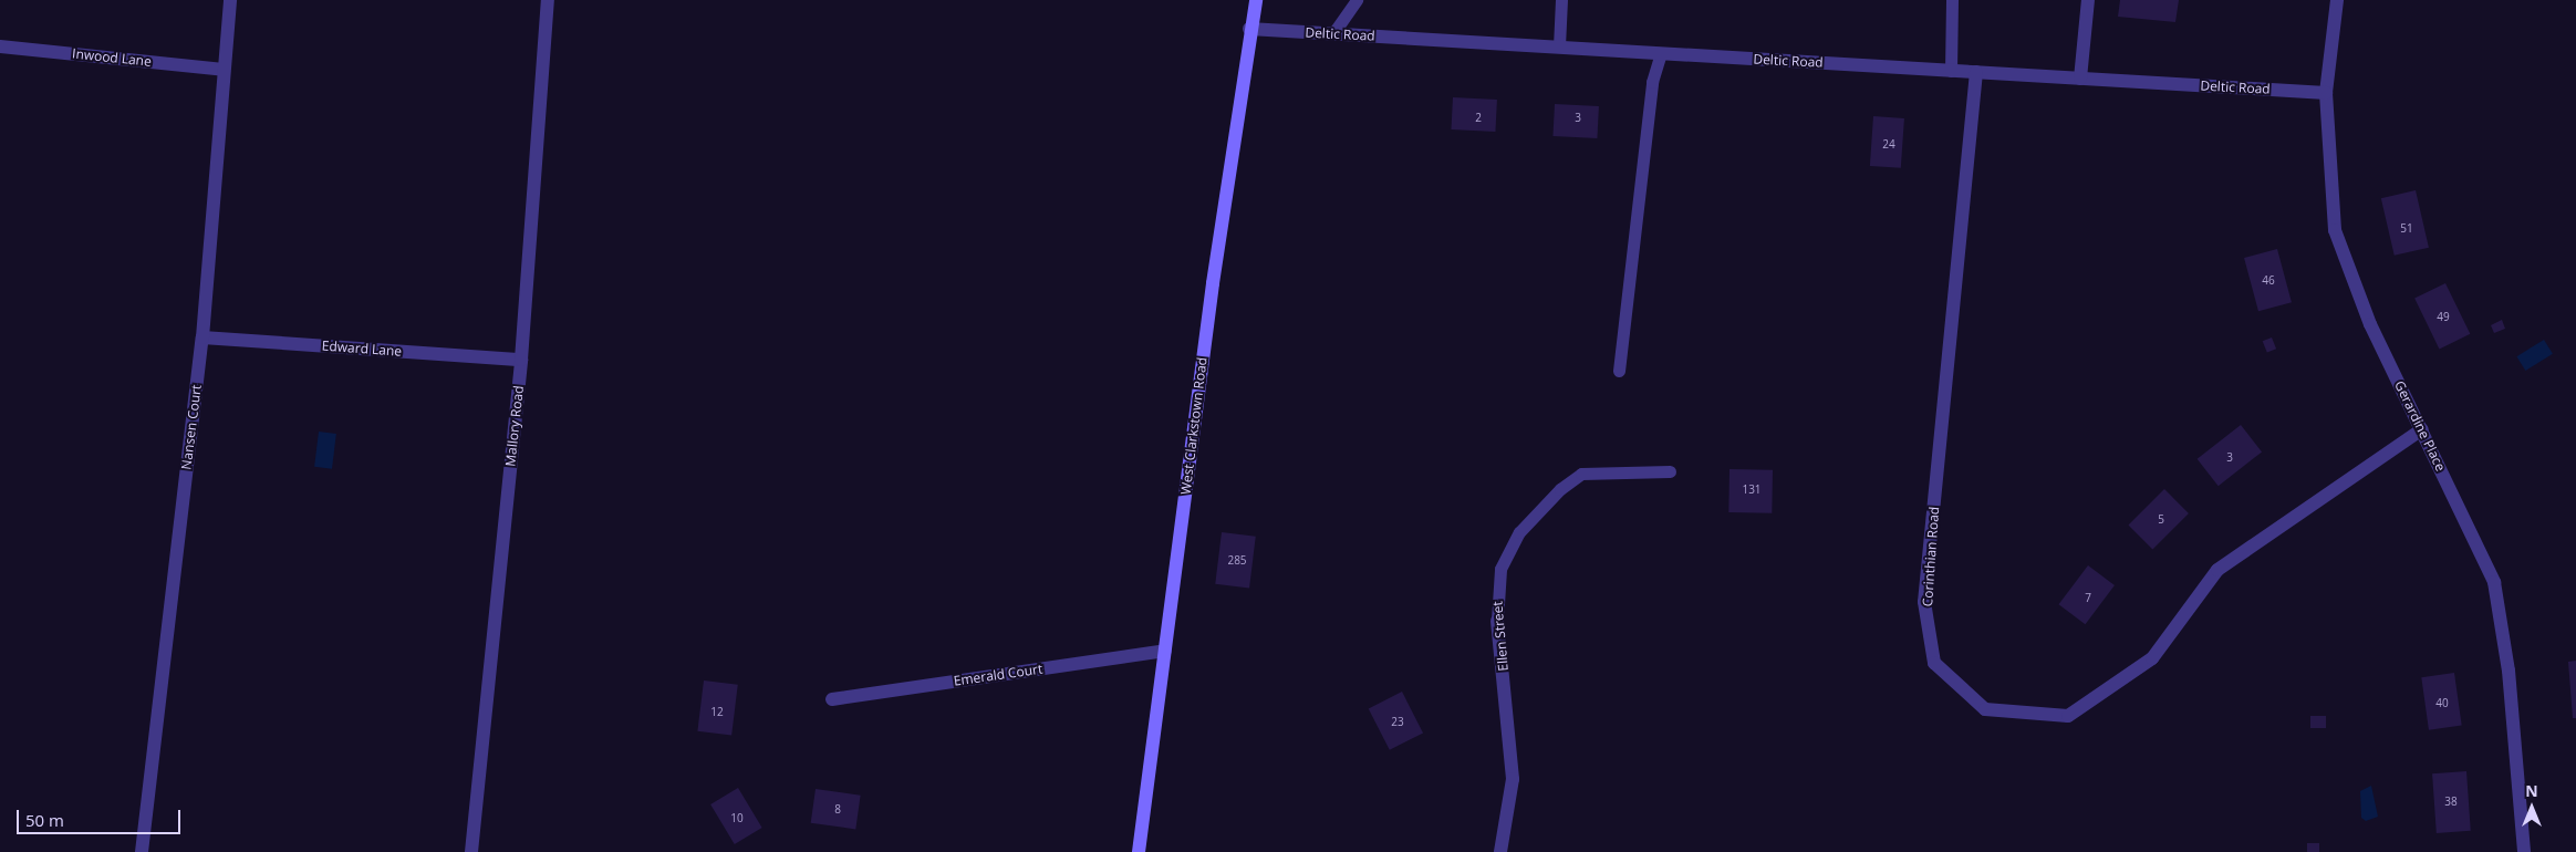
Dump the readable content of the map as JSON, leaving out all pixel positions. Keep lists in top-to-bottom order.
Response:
{
  "streets": {
    "street": [
      "Deltic Road",
      "Inwood Lane",
      "Edward Lane",
      "Mallory Road",
      "West Clarkstown Road",
      "Gerardine Place",
      "Nansen Court",
      "Corinthian Road",
      "Ellen Street",
      "Emerald Court"
    ]
  },
  "crossings": [
    ["Deltic Road", "West Clarkstown Road"],
    ["Deltic Road", "Gerardine Place"],
    ["Deltic Road", "Corinthian Road"],
    ["Inwood Lane", "Nansen Court"],
    ["Edward Lane", "Mallory Road"],
    ["Edward Lane", "Nansen Court"],
    ["West Clarkstown Road", "Emerald Court"],
    ["Gerardine Place", "Corinthian Road"]
  ],
  "house_numbers": [
    "2",
    "3",
    "24",
    "51",
    "46",
    "49",
    "3",
    "131",
    "5",
    "285",
    "7",
    "40",
    "12",
    "23",
    "38",
    "8",
    "10"
  ],
  "scale_bar": "50 m",
  "north": "top"
}
